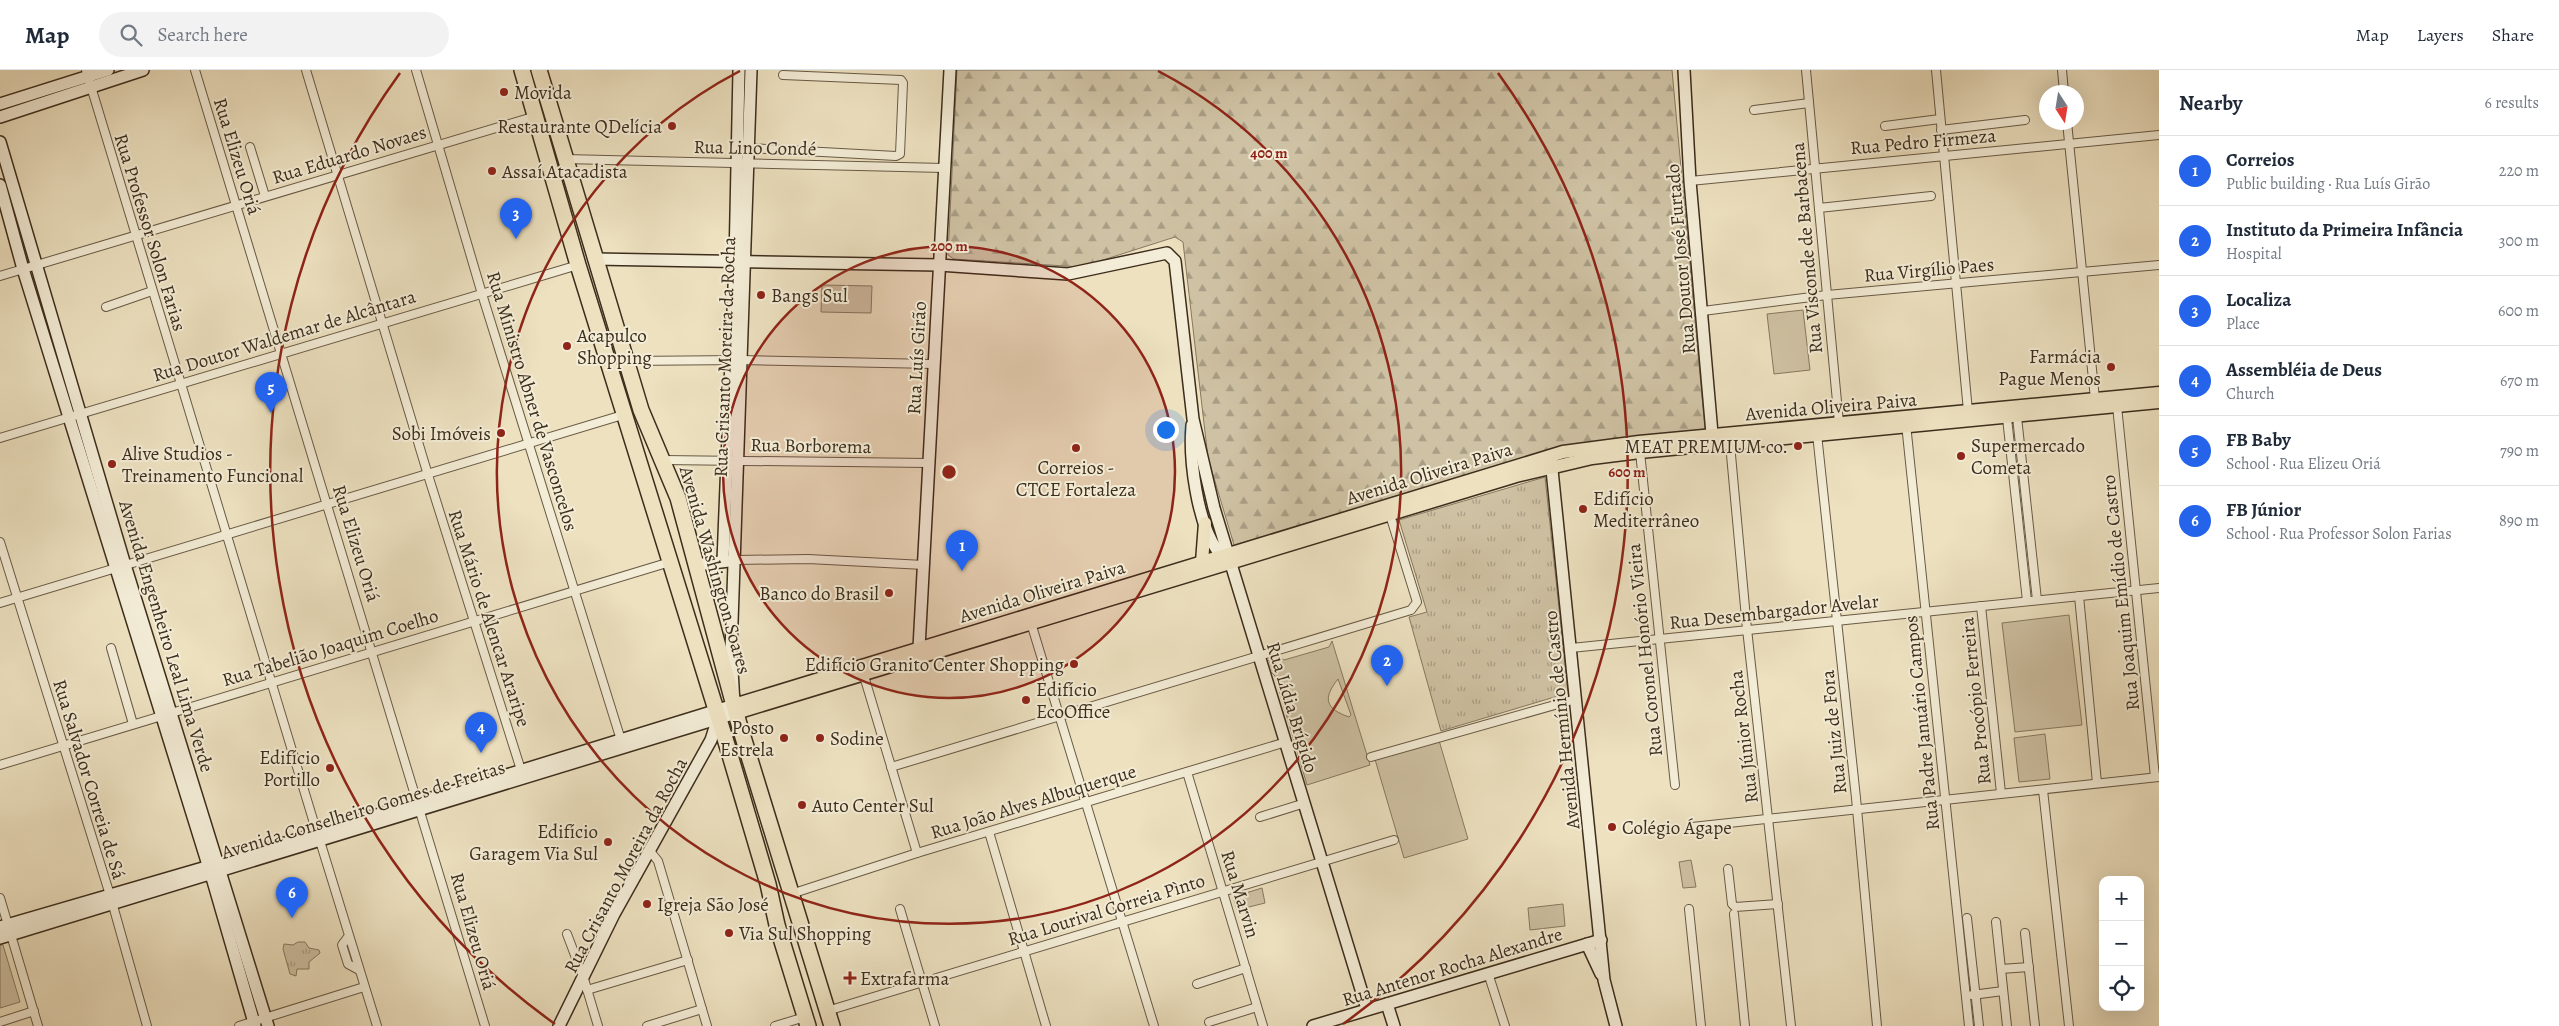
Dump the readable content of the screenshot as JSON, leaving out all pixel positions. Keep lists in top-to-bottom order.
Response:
{
  "streets": {
    "highway": ["Avenida Washington Soares"],
    "main road": ["Avenida Oliveira Paiva"],
    "street": [
      "Rua Pedro Firmeza",
      "Rua Lino Condé",
      "Rua Eduardo Novaes",
      "Rua Elizeu Oriá",
      "Rua Professor Solon Farias",
      "Rua Visconde de Barbacena",
      "Rua Doutor José Furtado",
      "Rua Virgílio Paes",
      "Rua Doutor Waldemar de Alcântara",
      "Rua Crisanto Moreira da Rocha",
      "Rua Luís Girão",
      "Rua Ministro Abner de Vasconcelos",
      "Rua Borborema",
      "Rua Joaquim Emídio de Castro",
      "Rua Desembargador Avelar",
      "Rua Mário de Alencar Araripe",
      "Avenida Engenheiro Leal Lima Verde",
      "Rua Tabelião Joaquim Coelho",
      "Rua Coronel Honório Vieira",
      "Rua Procópio Ferreira",
      "Rua Lídia Brígido",
      "Avenida Hermínio de Castro",
      "Rua Padre Januário Campos",
      "Rua Juiz de Fora",
      "Rua Júnior Rocha",
      "Rua Salvador Correia de Sá",
      "Rua João Alves Albuquerque",
      "Avenida Conselheiro Gomes de Freitas",
      "Rua Marvin",
      "Rua Lourival Correia Pìnto",
      "Rua Antenor Rocha Alexandre"
    ]
  },
  "crossings": [
    ["Rua Pedro Firmeza", "Rua Visconde de Barbacena"],
    ["Rua Pedro Firmeza", "Rua Doutor José Furtado"],
    ["Rua Lino Condé", "Rua Crisanto Moreira da Rocha"],
    ["Rua Lino Condé", "Rua Luís Girão"],
    ["Rua Lino Condé", "Avenida Washington Soares"],
    ["Rua Eduardo Novaes", "Rua Elizeu Oriá"],
    ["Rua Eduardo Novaes", "Rua Professor Solon Farias"],
    ["Rua Eduardo Novaes", "Rua Ministro Abner de Vasconcelos"],
    ["Rua Eduardo Novaes", "Rua Mário de Alencar Araripe"],
    ["Rua Eduardo Novaes", "Avenida Engenheiro Leal Lima Verde"],
    ["Rua Elizeu Oriá", "Rua Doutor Waldemar de Alcântara"],
    ["Rua Elizeu Oriá", "Rua Tabelião Joaquim Coelho"],
    ["Rua Elizeu Oriá", "Avenida Conselheiro Gomes de Freitas"],
    ["Rua Professor Solon Farias", "Rua Doutor Waldemar de Alcântara"],
    ["Rua Professor Solon Farias", "Rua Tabelião Joaquim Coelho"],
    ["Rua Professor Solon Farias", "Avenida Conselheiro Gomes de Freitas"],
    ["Rua Visconde de Barbacena", "Rua Virgílio Paes"],
    ["Rua Visconde de Barbacena", "Avenida Oliveira Paiva"],
    ["Rua Doutor José Furtado", "Rua Virgílio Paes"],
    ["Rua Doutor José Furtado", "Avenida Oliveira Paiva"],
    ["Rua Doutor Waldemar de Alcântara", "Rua Ministro Abner de Vasconcelos"],
    ["Rua Doutor Waldemar de Alcântara", "Rua Mário de Alencar Araripe"],
    ["Rua Doutor Waldemar de Alcântara", "Avenida Engenheiro Leal Lima Verde"],
    ["Rua Crisanto Moreira da Rocha", "Avenida Oliveira Paiva"],
    ["Rua Crisanto Moreira da Rocha", "Rua Borborema"],
    ["Rua Crisanto Moreira da Rocha", "Avenida Washington Soares"],
    ["Rua Crisanto Moreira da Rocha", "Avenida Conselheiro Gomes de Freitas"],
    ["Rua Luís Girão", "Avenida Oliveira Paiva"],
    ["Rua Luís Girão", "Rua Borborema"],
    ["Rua Luís Girão", "Rua Lídia Brígido"],
    ["Rua Ministro Abner de Vasconcelos", "Rua Tabelião Joaquim Coelho"],
    ["Rua Ministro Abner de Vasconcelos", "Avenida Conselheiro Gomes de Freitas"],
    ["Avenida Oliveira Paiva", "Avenida Washington Soares"],
    ["Avenida Oliveira Paiva", "Rua Joaquim Emídio de Castro"],
    ["Avenida Oliveira Paiva", "Rua Coronel Honório Vieira"],
    ["Avenida Oliveira Paiva", "Rua Lídia Brígido"],
    ["Avenida Oliveira Paiva", "Avenida Hermínio de Castro"],
    ["Avenida Oliveira Paiva", "Rua Padre Januário Campos"],
    ["Avenida Oliveira Paiva", "Rua Juiz de Fora"],
    ["Avenida Oliveira Paiva", "Rua Júnior Rocha"],
    ["Avenida Oliveira Paiva", "Avenida Conselheiro Gomes de Freitas"],
    ["Rua Borborema", "Avenida Washington Soares"],
    ["Avenida Washington Soares", "Rua João Alves Albuquerque"],
    ["Avenida Washington Soares", "Avenida Conselheiro Gomes de Freitas"],
    ["Avenida Washington Soares", "Rua Lourival Correia Pìnto"],
    ["Rua Joaquim Emídio de Castro", "Rua Desembargador Avelar"],
    ["Rua Desembargador Avelar", "Rua Coronel Honório Vieira"],
    ["Rua Desembargador Avelar", "Rua Procópio Ferreira"],
    ["Rua Desembargador Avelar", "Avenida Hermínio de Castro"],
    ["Rua Desembargador Avelar", "Rua Padre Januário Campos"],
    ["Rua Desembargador Avelar", "Rua Juiz de Fora"],
    ["Rua Desembargador Avelar", "Rua Júnior Rocha"],
    ["Rua Mário de Alencar Araripe", "Rua Tabelião Joaquim Coelho"],
    ["Rua Mário de Alencar Araripe", "Avenida Conselheiro Gomes de Freitas"],
    ["Avenida Engenheiro Leal Lima Verde", "Rua Tabelião Joaquim Coelho"],
    ["Avenida Engenheiro Leal Lima Verde", "Avenida Conselheiro Gomes de Freitas"],
    ["Rua Tabelião Joaquim Coelho", "Rua Salvador Correia de Sá"],
    ["Rua Lídia Brígido", "Rua João Alves Albuquerque"],
    ["Rua Lídia Brígido", "Rua Lourival Correia Pìnto"],
    ["Rua Lídia Brígido", "Rua Antenor Rocha Alexandre"],
    ["Avenida Hermínio de Castro", "Rua Antenor Rocha Alexandre"],
    ["Rua Salvador Correia de Sá", "Avenida Conselheiro Gomes de Freitas"],
    ["Rua João Alves Albuquerque", "Rua Marvin"],
    ["Rua Marvin", "Rua Lourival Correia Pìnto"]
  ],
  "places": {
    "other": [
      "Movida",
      "Restaurante QDelícia",
      "Assaí Atacadista",
      "Bangs Sul",
      "Acapulco Shopping",
      "Farmácia Pague Menos",
      "Sobi Imóveis",
      "MEAT PREMIUM co.",
      "Correios - CTCE Fortaleza",
      "Supermercado Cometa",
      "Alive Studios - Treinamento Funcional",
      "Edifício Mediterrâneo",
      "Banco do Brasil",
      "Edifício Granito Center Shopping",
      "Edifício EcoOffice",
      "Posto Estrela",
      "Sodine",
      "Edifício Portillo",
      "Auto Center Sul",
      "Colégio Ágape",
      "Edifício Garagem Via Sul",
      "Igreja São José",
      "Via Sul Shopping"
    ],
    "health": ["Extrafarma"]
  },
  "north": "bottom",
  "page": {
    "header": "Map",
    "search": "Search here",
    "nav": ["Map", "Layers", "Share"],
    "heading": ["Nearby", "6 results"],
    "list": [
      {
        "mark": "1",
        "name": "Correios",
        "note": "Public building · Rua Luís Girão",
        "value": "220 m"
      },
      {
        "mark": "2",
        "name": "Instituto da Primeira Infância",
        "note": "Hospital",
        "value": "300 m"
      },
      {
        "mark": "3",
        "name": "Localiza",
        "note": "Place",
        "value": "600 m"
      },
      {
        "mark": "4",
        "name": "Assembléia de Deus",
        "note": "Church",
        "value": "670 m"
      },
      {
        "mark": "5",
        "name": "FB Baby",
        "note": "School · Rua Elizeu Oriá",
        "value": "790 m"
      },
      {
        "mark": "6",
        "name": "FB Júnior",
        "note": "School · Rua Professor Solon Farias",
        "value": "890 m"
      }
    ],
    "pins": [
      "3",
      "5",
      "1",
      "2",
      "4",
      "6"
    ],
    "map_buttons": ["+", "−"]
  },
  "rings": ["400 m", "200 m", "600 m"]
}
